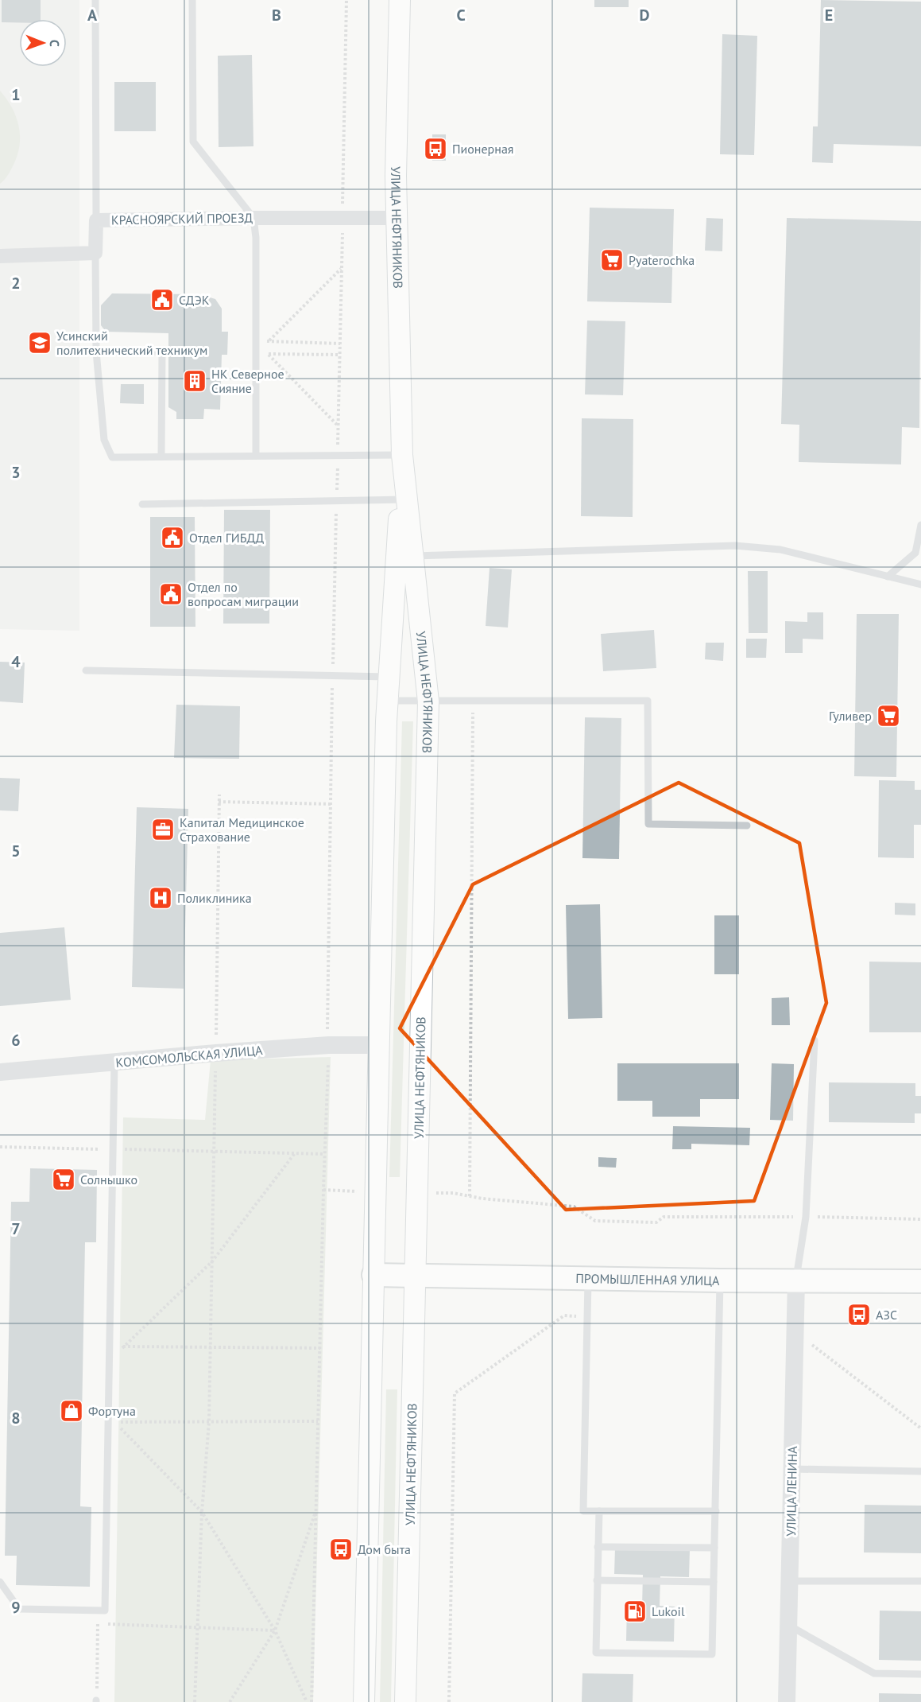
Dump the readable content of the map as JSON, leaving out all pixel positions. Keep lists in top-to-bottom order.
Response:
{
  "streets": {
    "main road": ["УЛИЦА НЕФТЯНИКОВ", "ПРОМЫШЛЕННАЯ УЛИЦА"],
    "street": ["КРАСНОЯРСКИЙ ПРОЕЗД", "КОМСОМОЛЬСКАЯ УЛИЦА", "УЛИЦА ЛЕНИНА"]
  },
  "crossings": [
    ["КРАСНОЯРСКИЙ ПРОЕЗД", "УЛИЦА НЕФТЯНИКОВ"],
    ["УЛИЦА НЕФТЯНИКОВ", "КОМСОМОЛЬСКАЯ УЛИЦА"],
    ["УЛИЦА НЕФТЯНИКОВ", "ПРОМЫШЛЕННАЯ УЛИЦА"],
    ["ПРОМЫШЛЕННАЯ УЛИЦА", "УЛИЦА ЛЕНИНА"]
  ],
  "places": {
    "bus stop": ["Пионерная", "АЗС", "Дом быта"],
    "supermarket": ["Pyaterochka", "Гуливер", "Солнышко"],
    "public building": ["СДЭК", "Отдел ГИБДД", "Отдел по вопросам миграции"],
    "school or university": ["Усинский политехнический техникум"],
    "building": ["НК Северное Сияние"],
    "office": ["Капитал Медицинское Страхование"],
    "hospital": ["Поликлиника"],
    "shop": ["Фортуна"],
    "fuel station": ["Lukoil"]
  },
  "north": "right",
  "grid": {
    "columns": [
      "A",
      "B",
      "C",
      "D",
      "E"
    ],
    "rows": [
      "1",
      "2",
      "3",
      "4",
      "5",
      "6",
      "7",
      "8",
      "9"
    ]
  }
}
